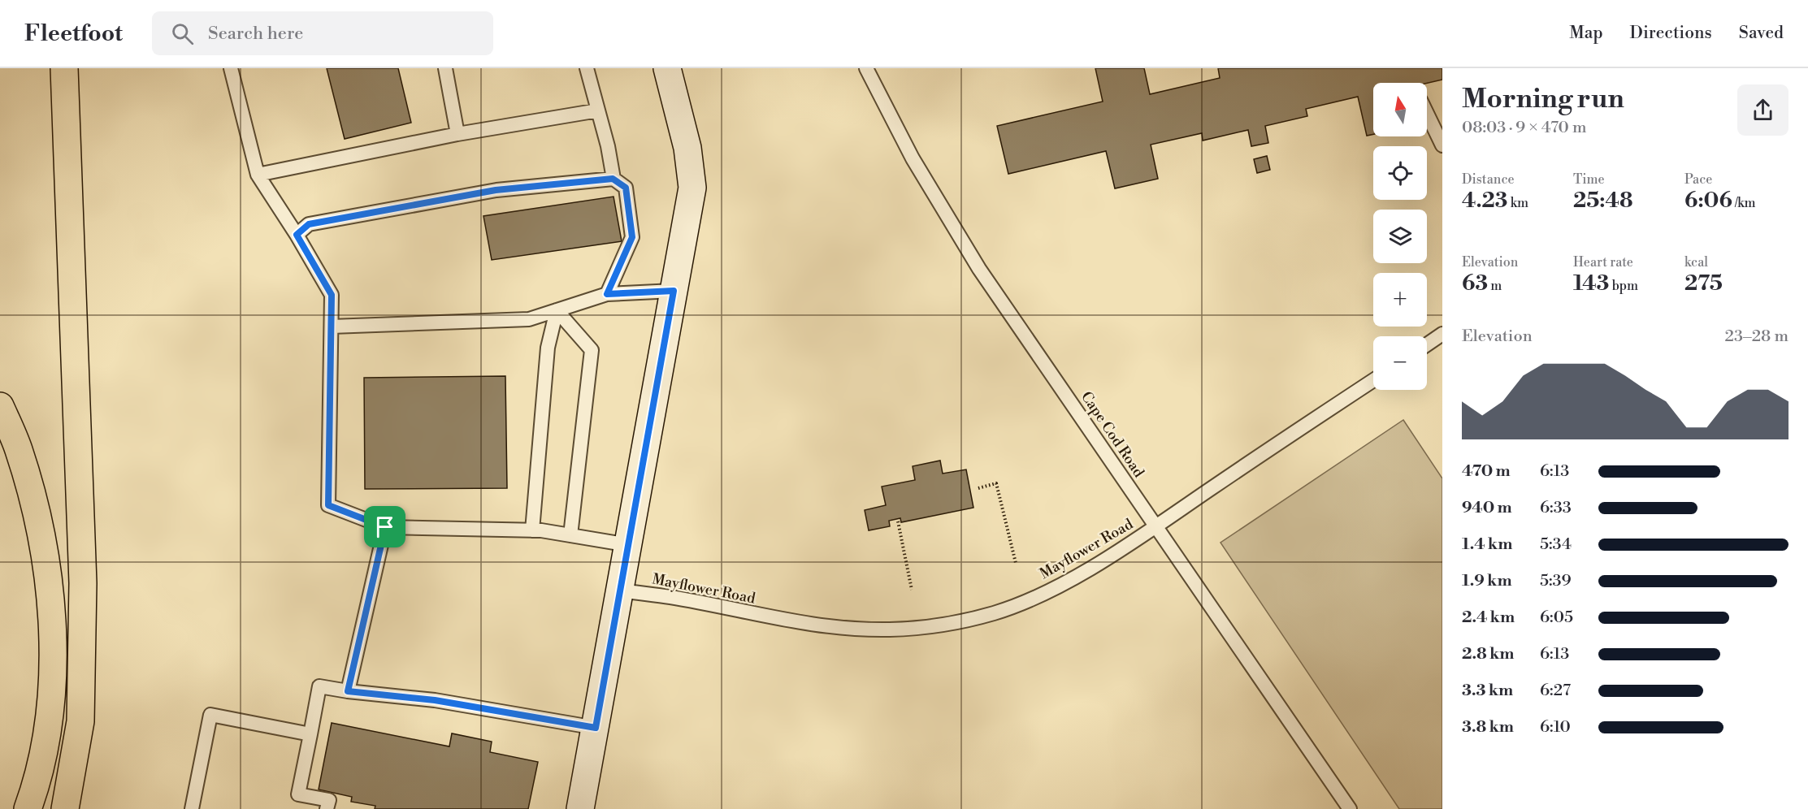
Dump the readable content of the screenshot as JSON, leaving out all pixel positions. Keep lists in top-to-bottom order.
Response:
{
  "streets": {
    "lane": ["Cape Cod Road", "Mayflower Road"]
  },
  "crossings": [
    ["Cape Cod Road", "Mayflower Road"]
  ],
  "north": "top",
  "page": {
    "header": "Fleetfoot",
    "search": "Search here",
    "nav": ["Map", "Directions", "Saved"],
    "heading": ["Morning run", "08:03 · 9 × 470 m"],
    "map_buttons": ["+", "−"],
    "stats": [
      ["Distance", "4.23 km"],
      ["Time", "25:48"],
      ["Pace", "6:06 /km"],
      ["Elevation", "63 m"],
      ["Heart rate", "143 bpm"],
      ["kcal", "275"]
    ],
    "chart": ["Elevation", "23–28 m"],
    "list": [
      {
        "name": "470 m",
        "note": "6:13"
      },
      {
        "name": "940 m",
        "note": "6:33"
      },
      {
        "name": "1.4 km",
        "note": "5:34"
      },
      {
        "name": "1.9 km",
        "note": "5:39"
      },
      {
        "name": "2.4 km",
        "note": "6:05"
      },
      {
        "name": "2.8 km",
        "note": "6:13"
      },
      {
        "name": "3.3 km",
        "note": "6:27"
      },
      {
        "name": "3.8 km",
        "note": "6:10"
      }
    ]
  }
}
